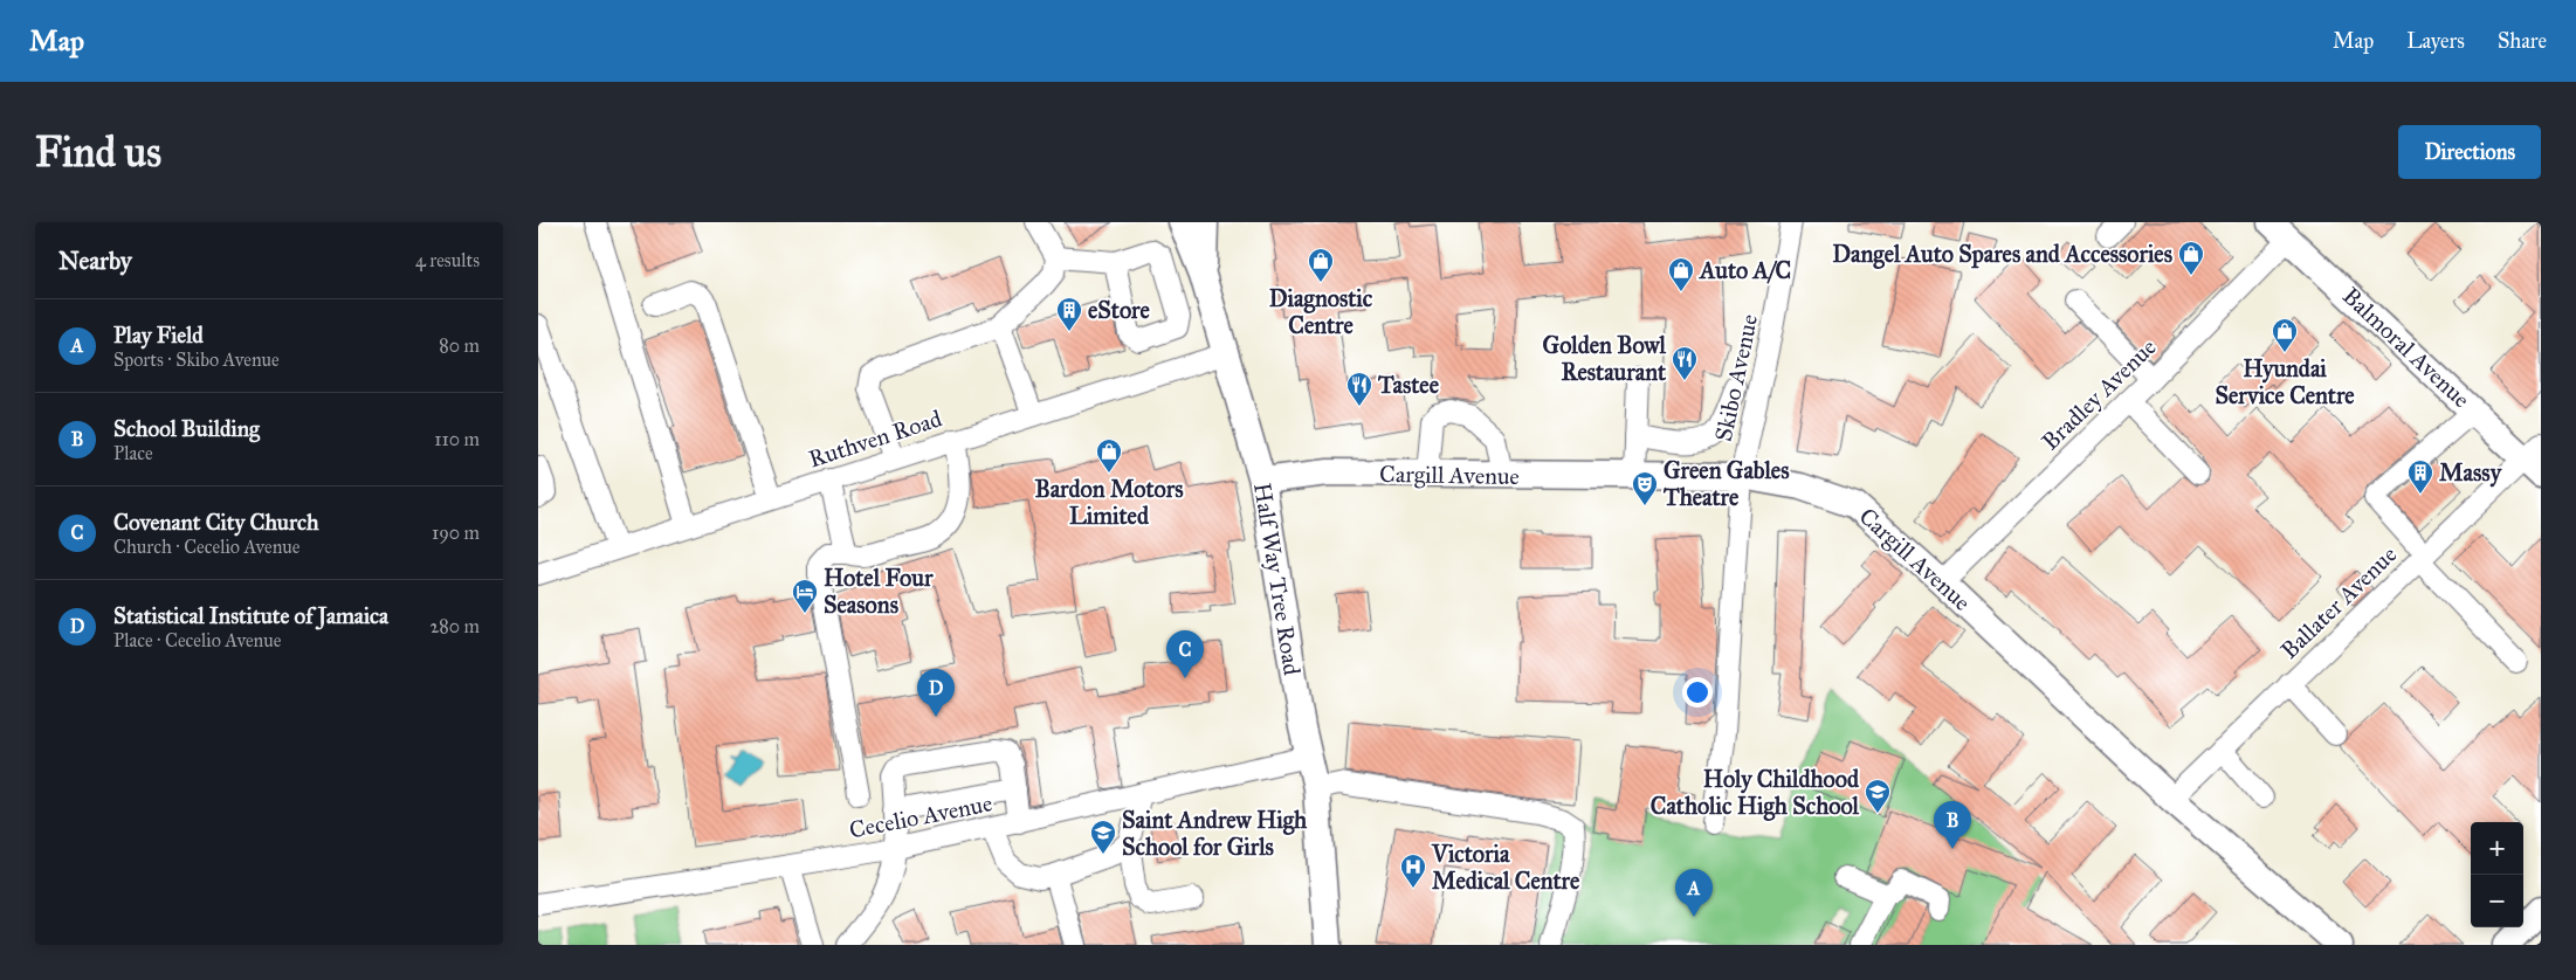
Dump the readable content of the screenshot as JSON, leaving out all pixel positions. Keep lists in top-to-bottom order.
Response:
{
  "streets": {
    "main road": ["Balmoral Avenue", "Cargill Avenue", "Half Way Tree Road"],
    "street": [
      "Skibo Avenue",
      "Bradley Avenue",
      "Ruthven Road",
      "Ballater Avenue",
      "Cecelio Avenue"
    ]
  },
  "crossings": [
    ["Balmoral Avenue", "Bradley Avenue"],
    ["Balmoral Avenue", "Ballater Avenue"],
    ["Skibo Avenue", "Cargill Avenue"],
    ["Bradley Avenue", "Cargill Avenue"],
    ["Ruthven Road", "Half Way Tree Road"],
    ["Cargill Avenue", "Half Way Tree Road"],
    ["Cargill Avenue", "Ballater Avenue"],
    ["Half Way Tree Road", "Cecelio Avenue"]
  ],
  "places": {
    "shop": [
      "Dangel Auto Spares and Accessories",
      "Diagnostic Centre",
      "Auto A/C",
      "Hyundai Service Centre",
      "Bardon Motors Limited"
    ],
    "building": ["eStore", "Massy"],
    "restaurant": ["Golden Bowl Restaurant", "Tastee"],
    "theatre": ["Green Gables Theatre"],
    "hotel": ["Hotel Four Seasons"],
    "school or university": ["Holy Childhood Catholic High School", "Saint Andrew High School for Girls"],
    "hospital": ["Victoria Medical Centre"]
  },
  "page": {
    "header": "Map",
    "nav": ["Map", "Layers", "Share"],
    "buttons": "Directions",
    "title": "Find us",
    "heading": ["Nearby", "4 results"],
    "list": [
      {
        "mark": "A",
        "name": "Play Field",
        "note": "Sports · Skibo Avenue",
        "value": "80 m"
      },
      {
        "mark": "B",
        "name": "School Building",
        "note": "Place",
        "value": "110 m"
      },
      {
        "mark": "C",
        "name": "Covenant City Church",
        "note": "Church · Cecelio Avenue",
        "value": "190 m"
      },
      {
        "mark": "D",
        "name": "Statistical Institute of Jamaica",
        "note": "Place · Cecelio Avenue",
        "value": "280 m"
      }
    ],
    "pins": [
      "C",
      "D",
      "B",
      "A"
    ],
    "map_buttons": ["+", "−"]
  }
}
